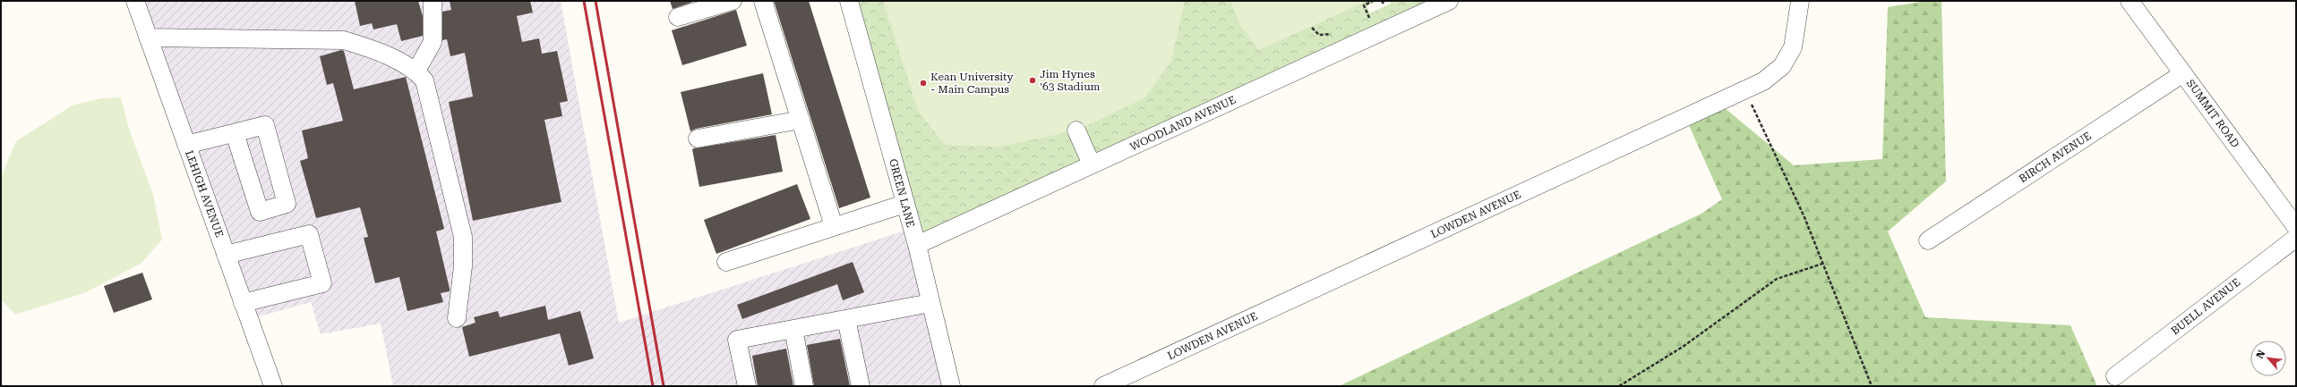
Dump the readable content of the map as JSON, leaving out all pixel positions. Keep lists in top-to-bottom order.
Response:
{
  "streets": {
    "street": [
      "SUMMIT ROAD",
      "WOODLAND AVENUE",
      "BIRCH AVENUE",
      "GREEN LANE",
      "LEHIGH AVENUE",
      "LOWDEN AVENUE",
      "BUELL AVENUE"
    ]
  },
  "crossings": [
    ["SUMMIT ROAD", "BIRCH AVENUE"],
    ["WOODLAND AVENUE", "GREEN LANE"]
  ],
  "places": ["Jim Hynes '63 Stadium", "Kean University - Main Campus"],
  "north": "top left"
}
